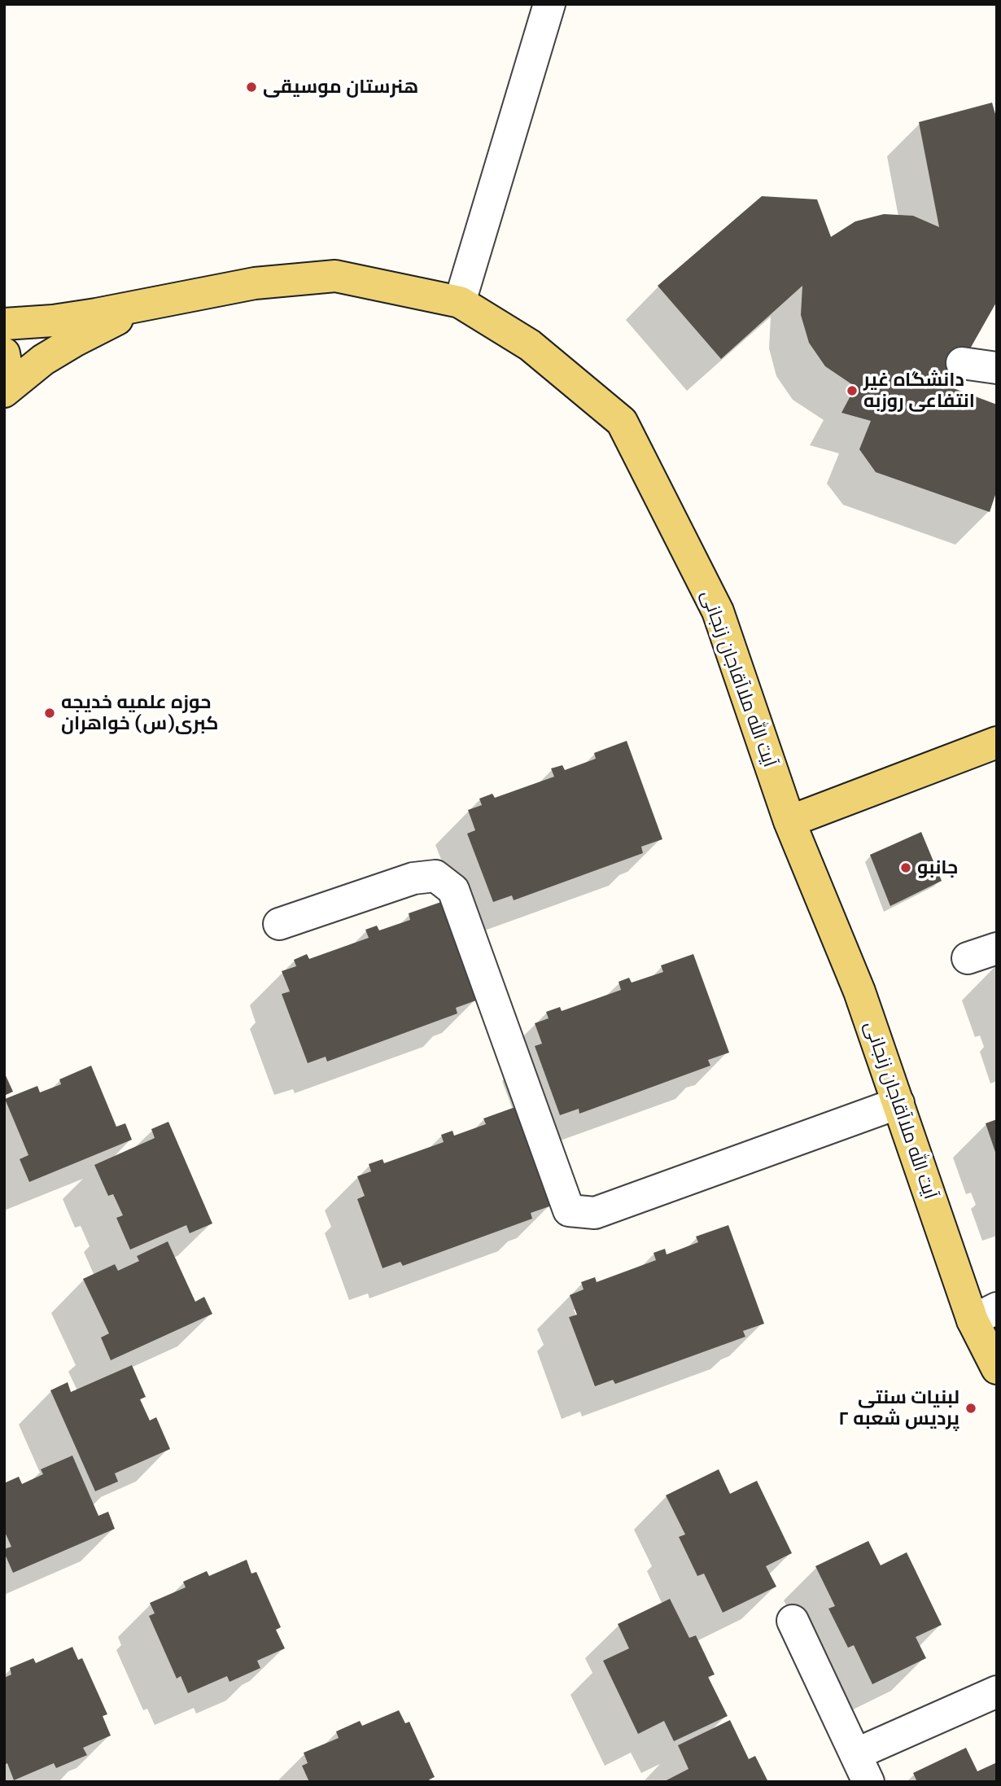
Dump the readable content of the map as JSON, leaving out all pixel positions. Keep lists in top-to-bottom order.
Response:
{
  "streets": {
    "main road": ["آیت الله ملاآقاجان زنجانی"]
  },
  "places": [
    "هنرستان موسیقی",
    "دانشگاه غیر انتفاعی روزبه",
    "حوزه علمیه خدیجه کبری(س) خواهران",
    "جانبو",
    "لبنیات سنتی پردیس شعبه ۲"
  ]
}
